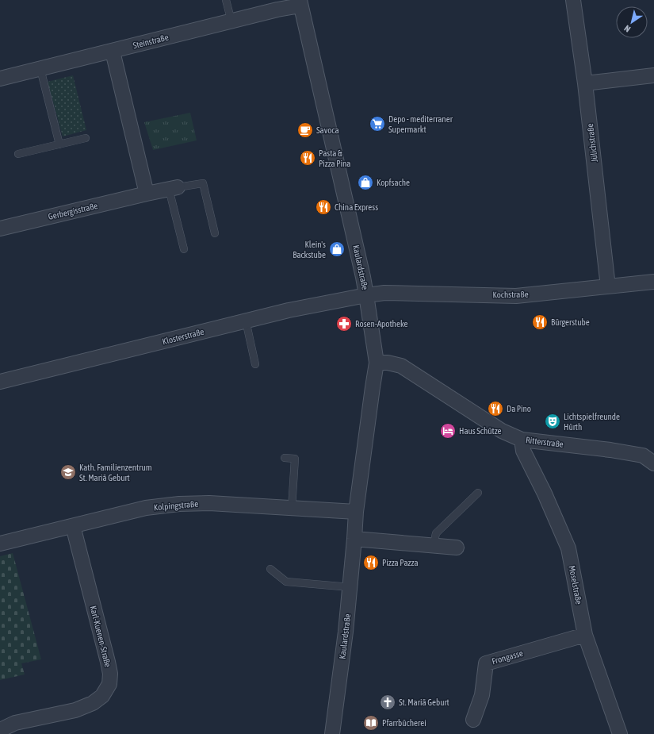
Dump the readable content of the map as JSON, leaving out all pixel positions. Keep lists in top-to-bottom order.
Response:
{
  "streets": {
    "street": [
      "Steinstraße",
      "Jülichstraße",
      "Gerbergisstraße",
      "Kaulardstraße",
      "Kochstraße",
      "Klosterstraße",
      "Ritterstraße",
      "Kolpingstraße",
      "Moselstraße",
      "Karl-Kuenen-Straße",
      "Frongasse"
    ]
  },
  "crossings": [
    ["Steinstraße", "Kaulardstraße"],
    ["Jülichstraße", "Kochstraße"],
    ["Kaulardstraße", "Kochstraße"],
    ["Kaulardstraße", "Klosterstraße"],
    ["Kaulardstraße", "Ritterstraße"],
    ["Kaulardstraße", "Kolpingstraße"],
    ["Kochstraße", "Klosterstraße"],
    ["Ritterstraße", "Moselstraße"],
    ["Kolpingstraße", "Karl-Kuenen-Straße"],
    ["Moselstraße", "Frongasse"]
  ],
  "places": {
    "supermarket": ["Depo - mediterraner Supermarkt"],
    "cafe": ["Savoca"],
    "restaurant": [
      "Pasta & Pizza Pina",
      "China Express",
      "Bürgerstube",
      "Da Pino",
      "Pizza Pazza"
    ],
    "shop": ["Kopfsache", "Klein's Backstube"],
    "pharmacy": ["Rosen-Apotheke"],
    "theatre": ["Lichtspielfreunde Hürth"],
    "hotel": ["Haus Schütze"],
    "school or university": ["Kath. Familienzentrum St. Mariä Geburt"],
    "church": ["St. Mariä Geburt"],
    "library": ["Pfarrbücherei"]
  },
  "north": "bottom left"
}
